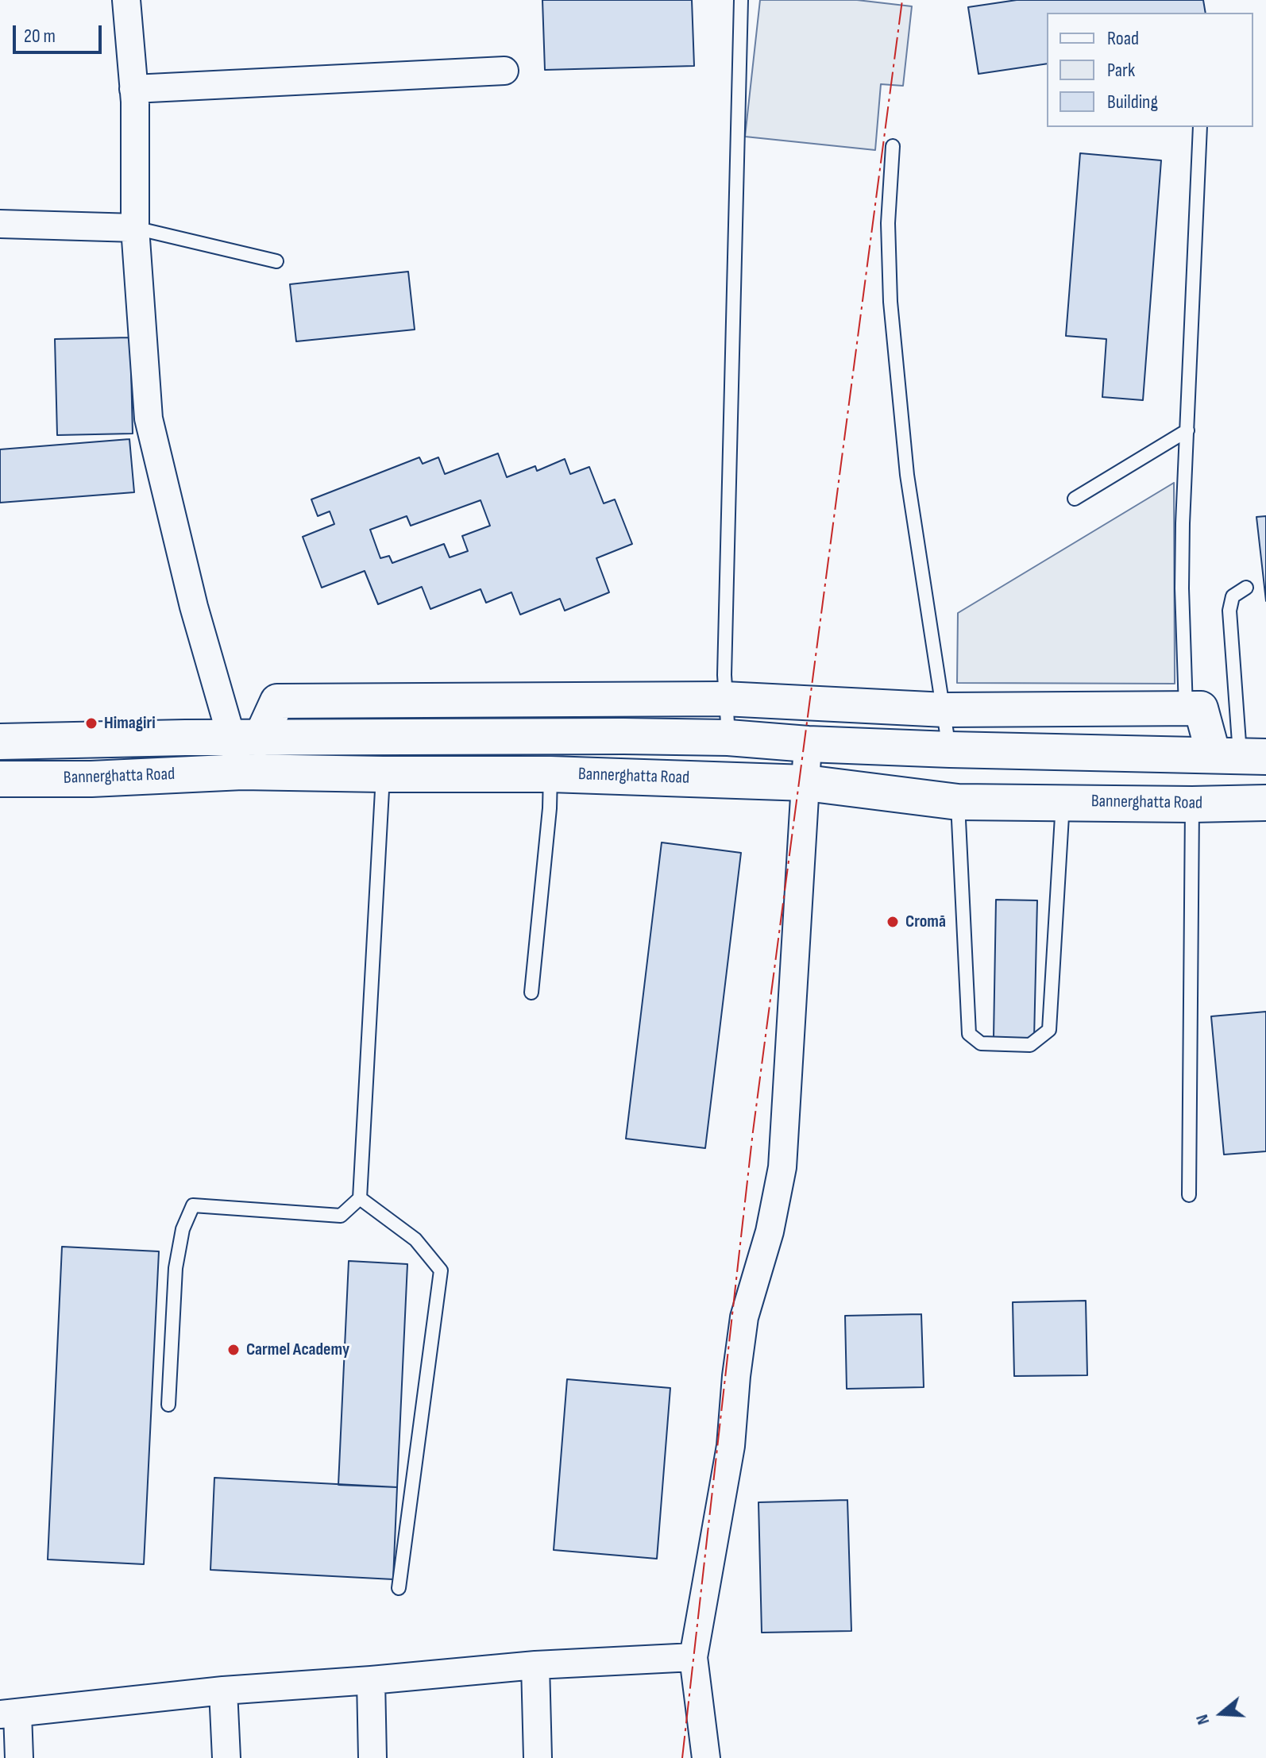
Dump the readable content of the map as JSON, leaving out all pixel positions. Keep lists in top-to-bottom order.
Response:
{
  "streets": {
    "main road": ["Bannerghatta Road"]
  },
  "places": ["Himagiri", "Cromā", "Carmel Academy"],
  "legend": ["Road", "Park", "Building"],
  "scale_bar": "20 m",
  "north": "left"
}
